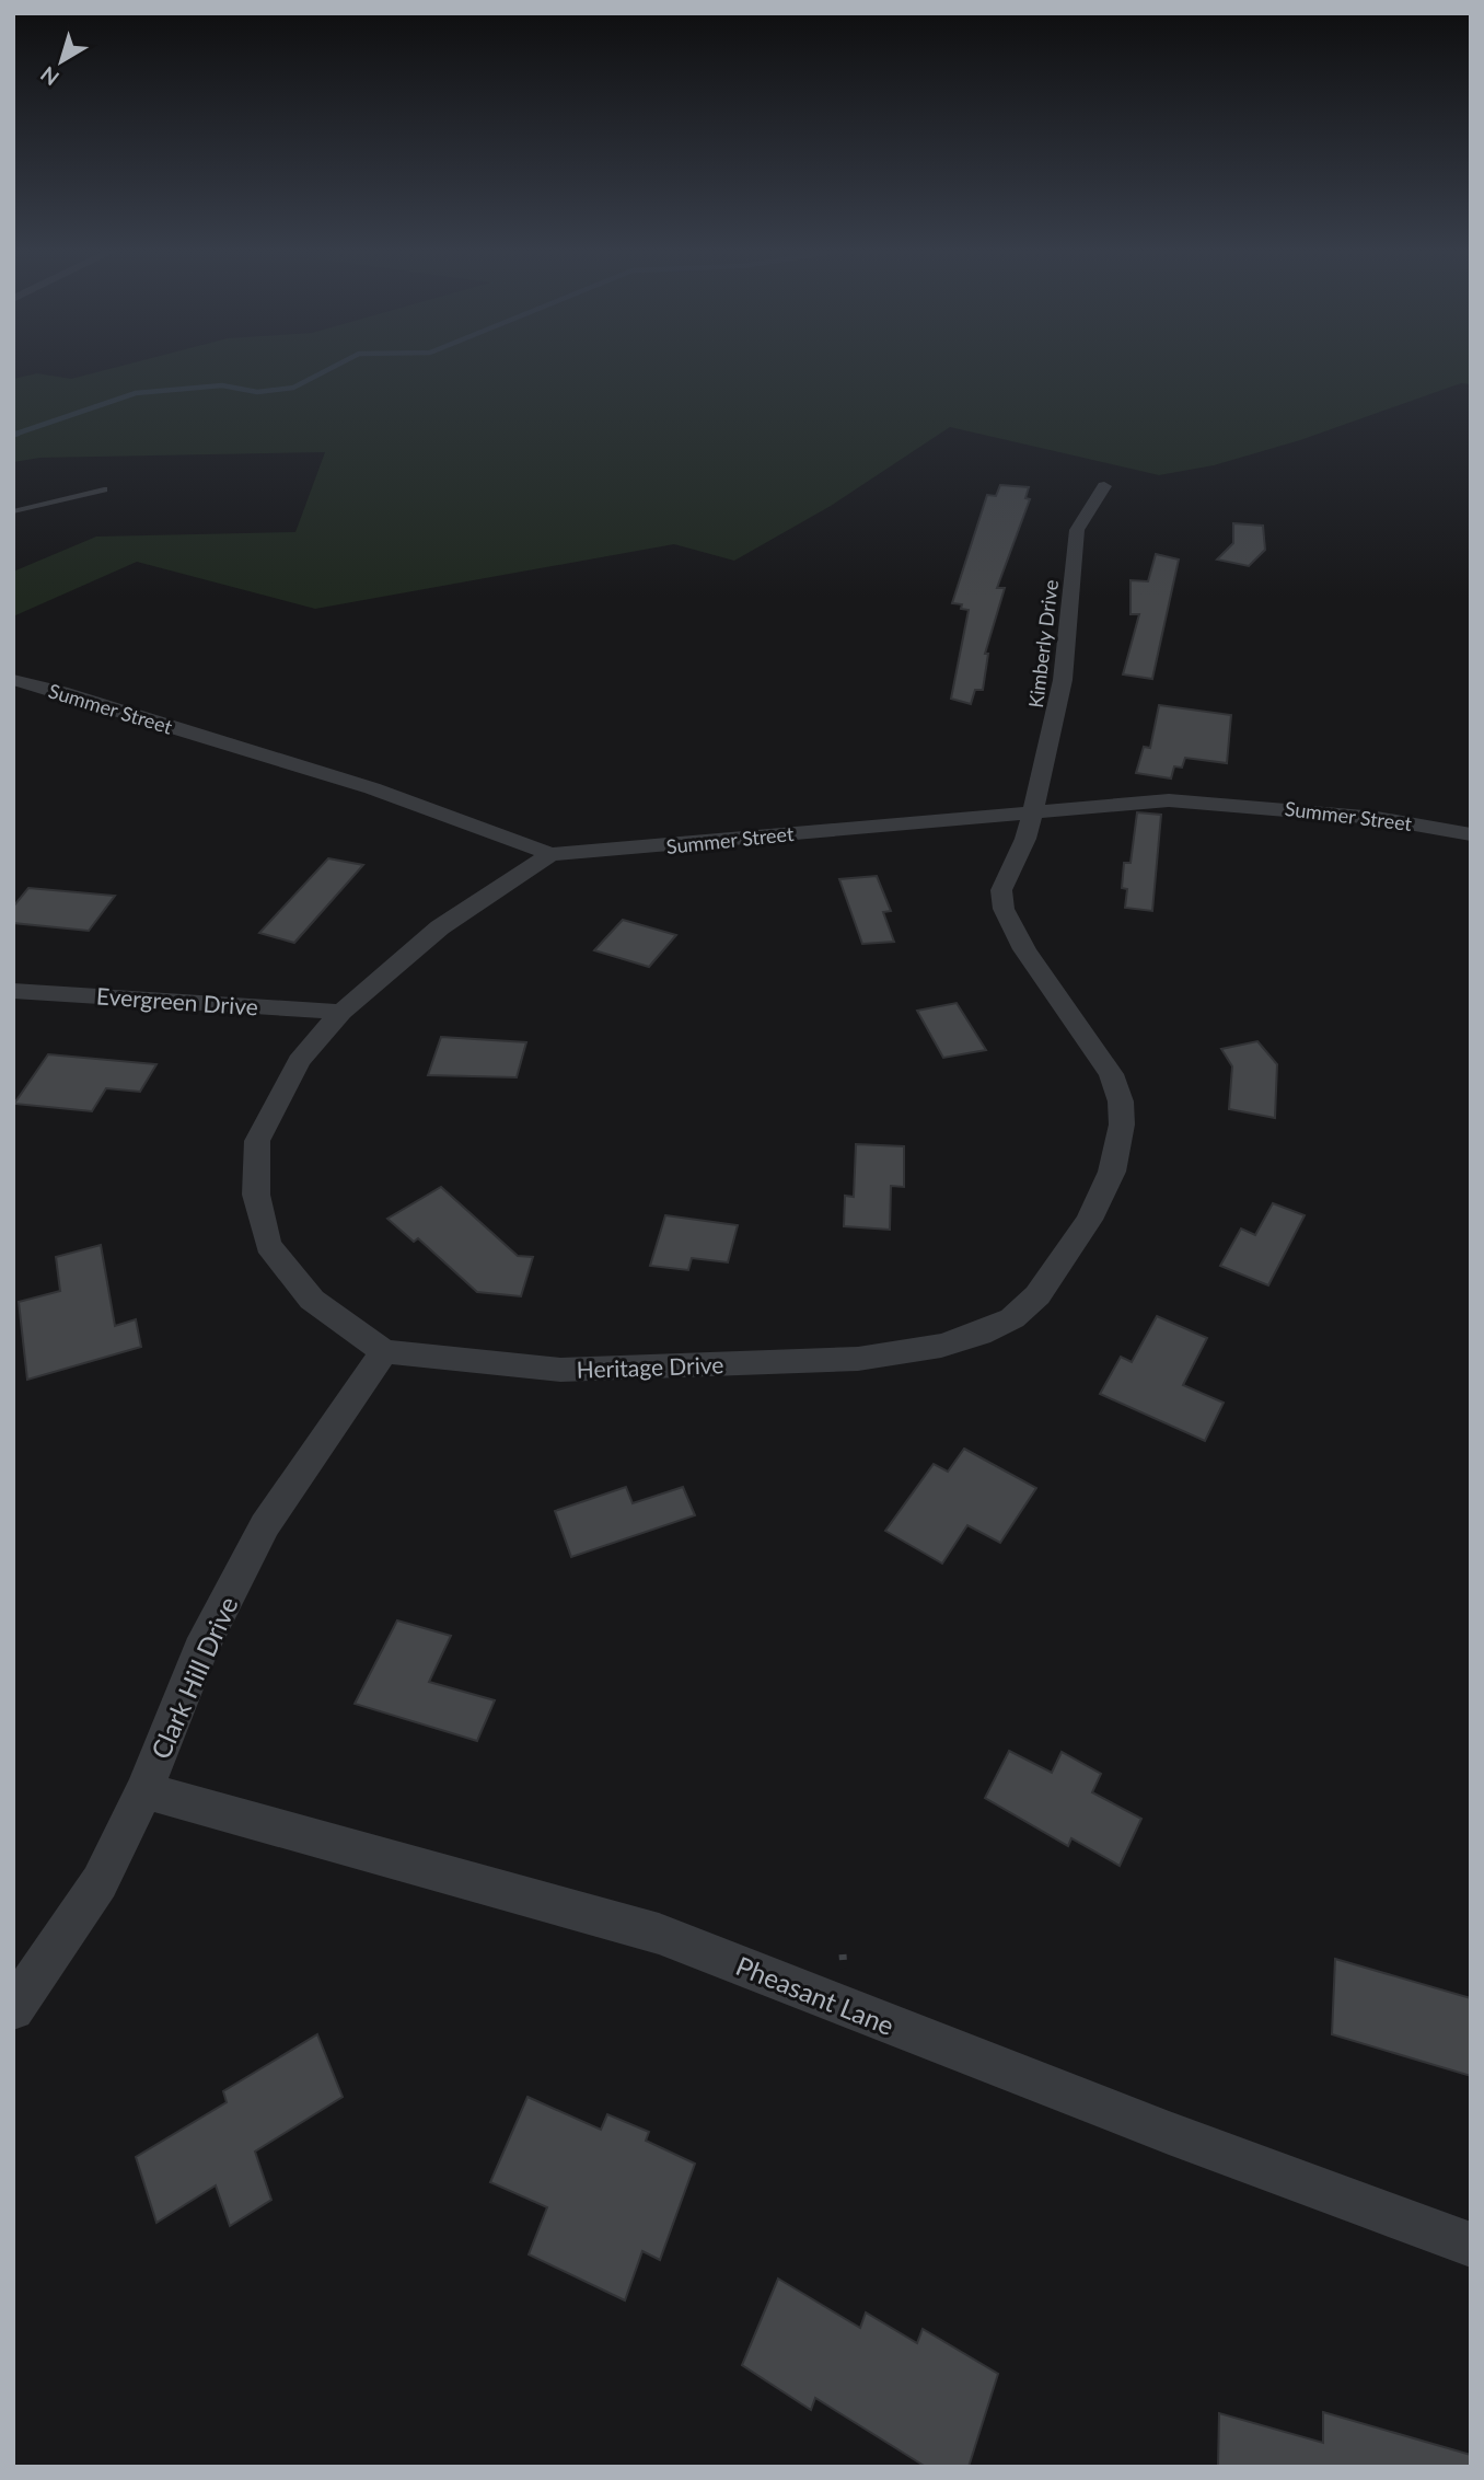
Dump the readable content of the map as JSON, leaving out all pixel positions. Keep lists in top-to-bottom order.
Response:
{
  "streets": {
    "street": [
      "Kimberly Drive",
      "Summer Street",
      "Evergreen Drive",
      "Heritage Drive",
      "Clark Hill Drive",
      "Pheasant Lane"
    ]
  },
  "crossings": [
    ["Kimberly Drive", "Summer Street"],
    ["Kimberly Drive", "Heritage Drive"],
    ["Summer Street", "Heritage Drive"],
    ["Evergreen Drive", "Heritage Drive"],
    ["Heritage Drive", "Clark Hill Drive"],
    ["Clark Hill Drive", "Pheasant Lane"]
  ],
  "north": "bottom left"
}
